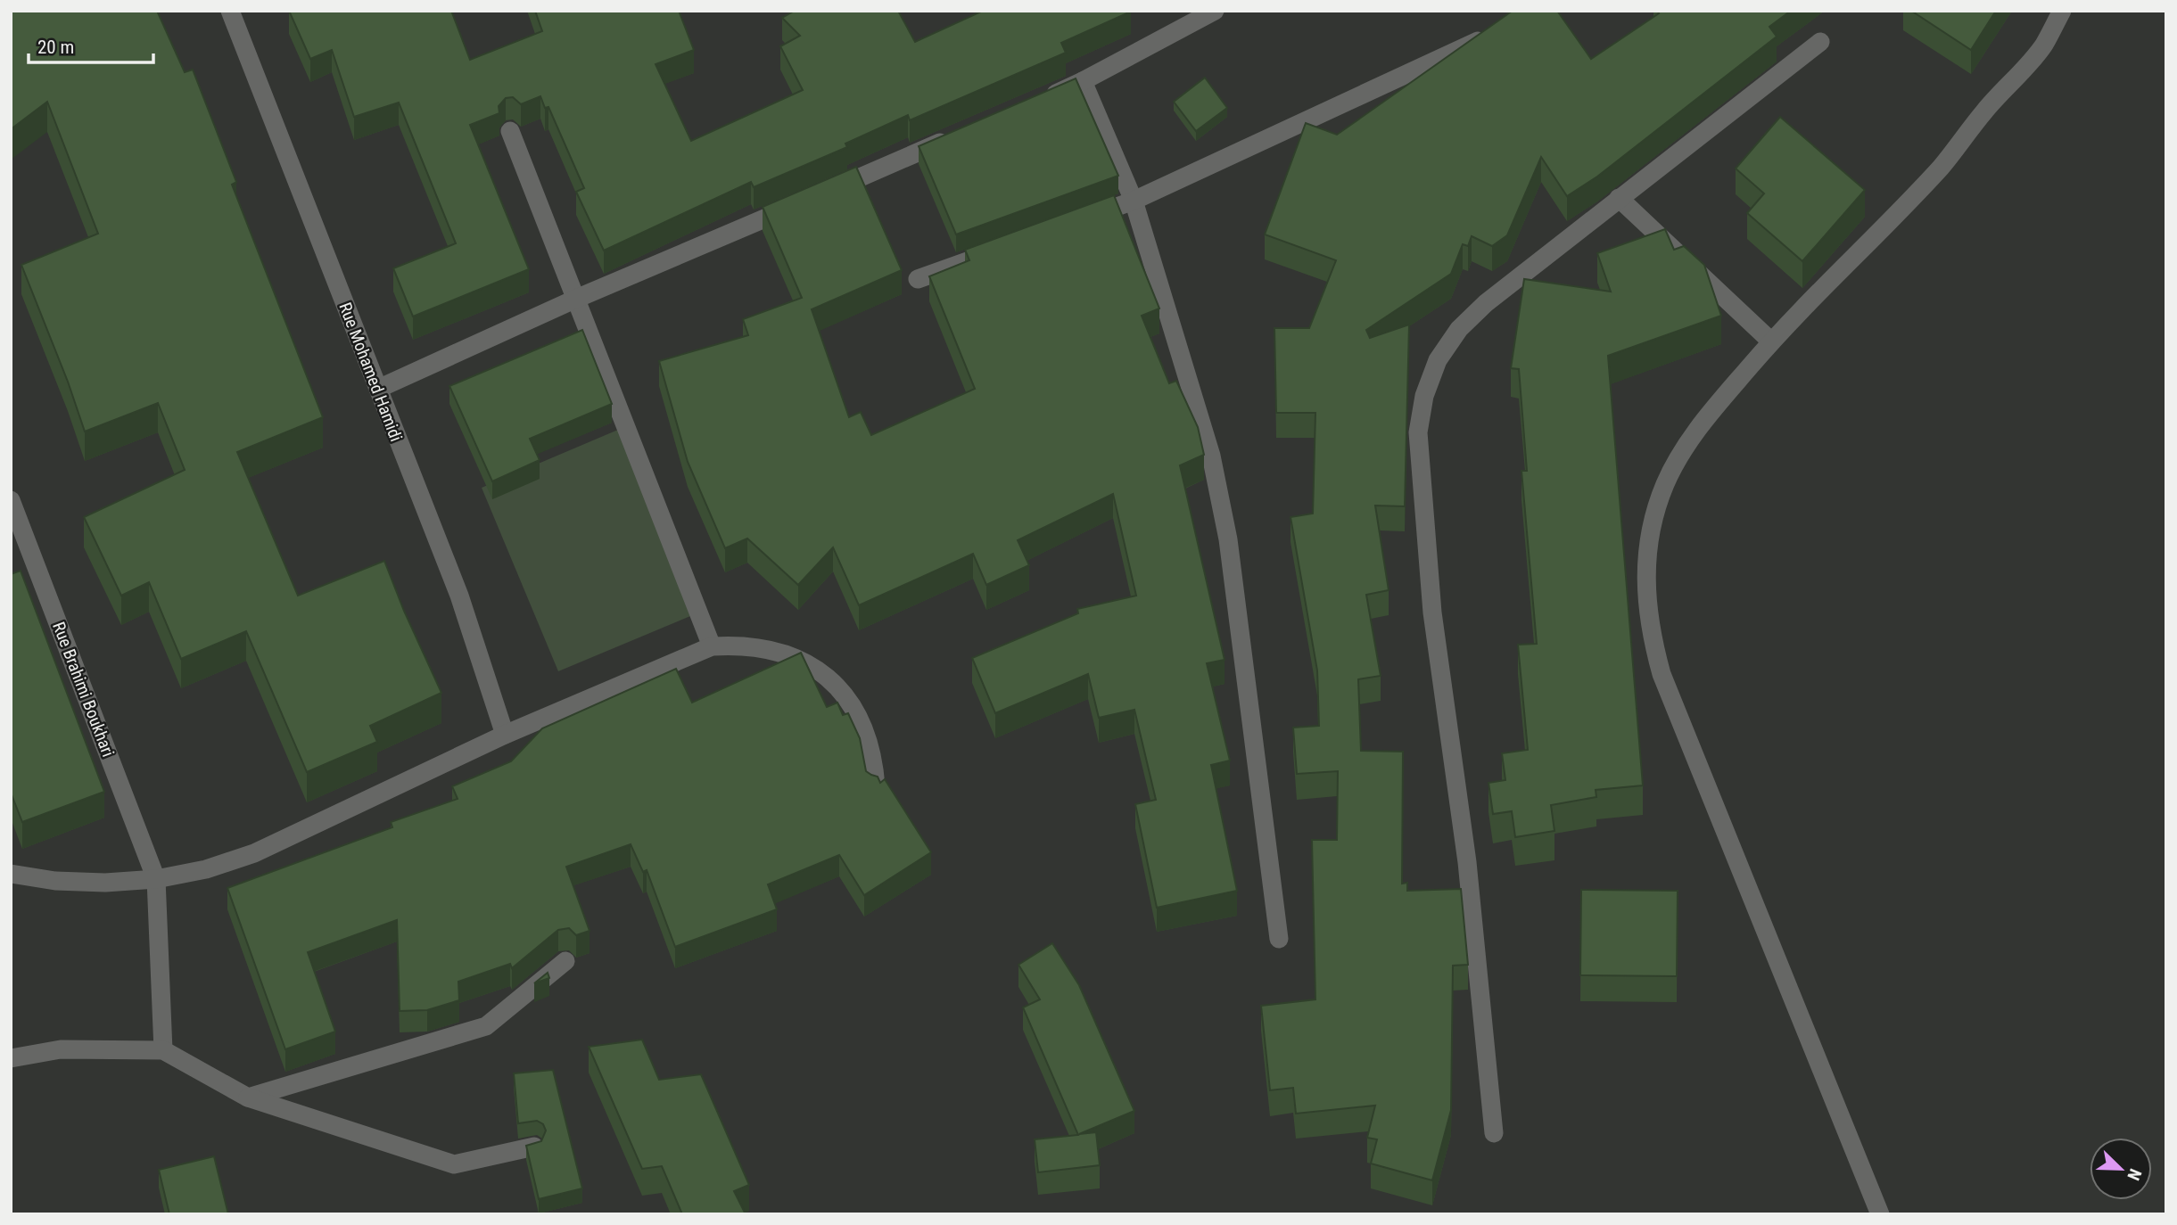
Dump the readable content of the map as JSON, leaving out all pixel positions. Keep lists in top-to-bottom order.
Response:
{
  "streets": {
    "street": ["Rue Mohamed Hamidi", "Rue Brahimi Boukhari"]
  },
  "scale_bar": "20 m",
  "north": "bottom right"
}
